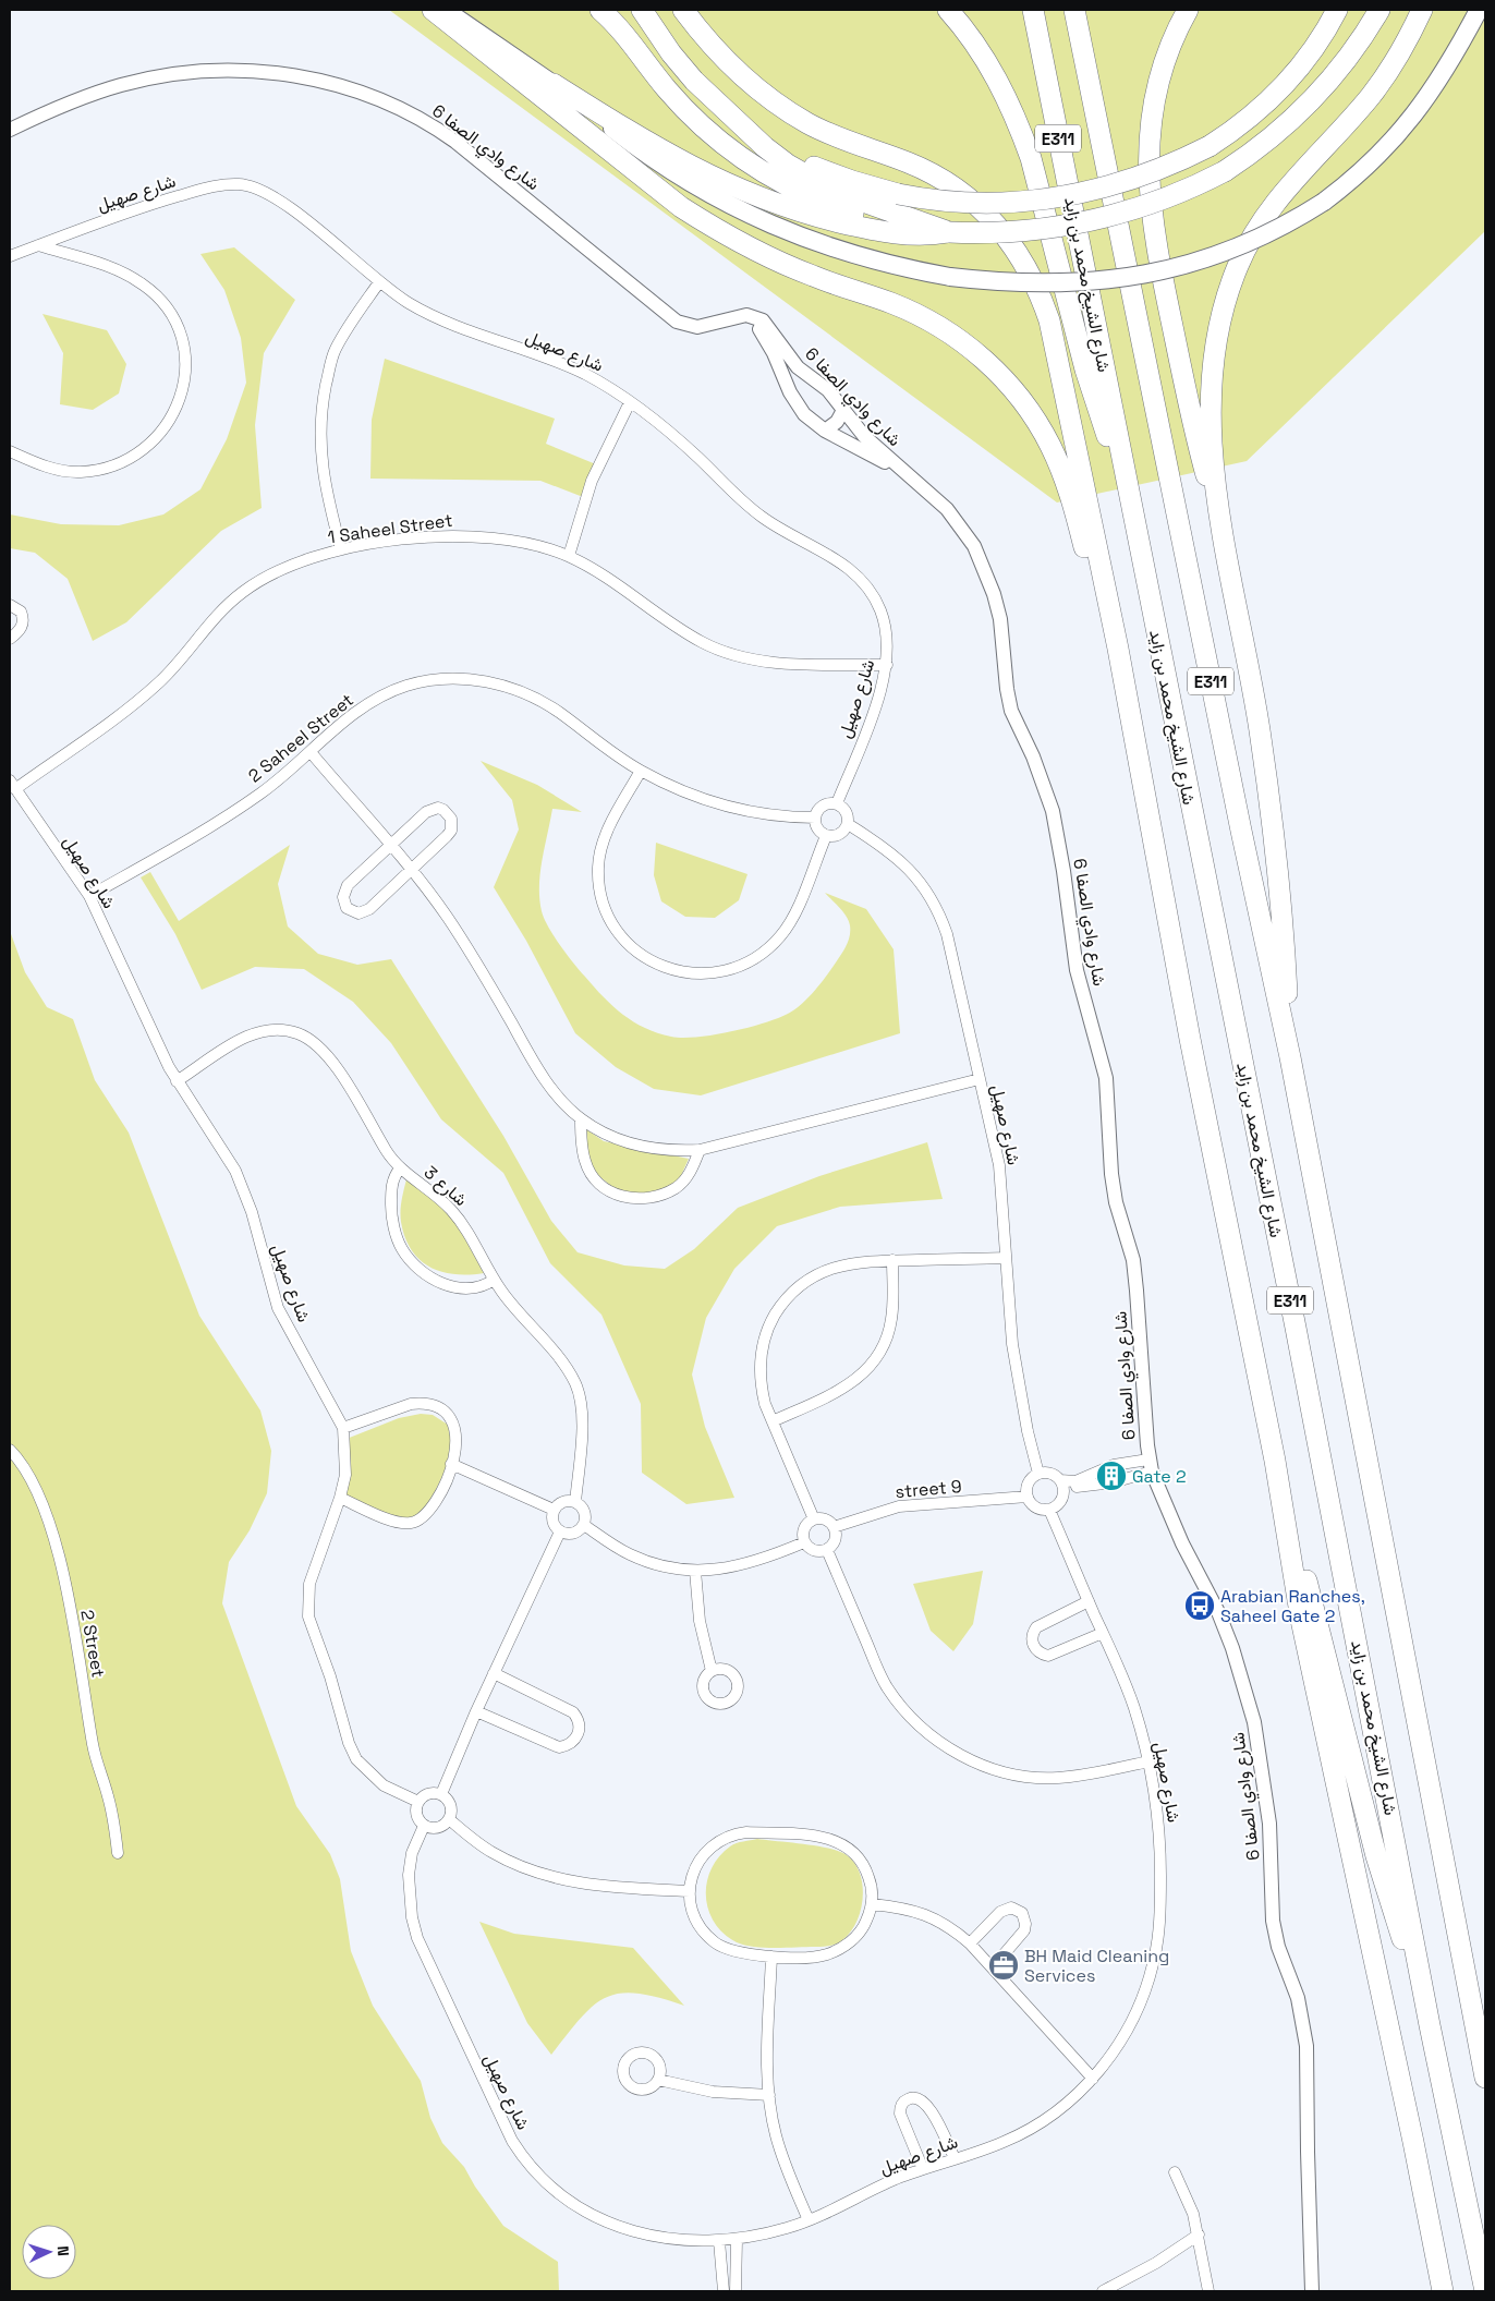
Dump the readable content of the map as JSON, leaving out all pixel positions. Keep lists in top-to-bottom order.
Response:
{
  "streets": {
    "highway": ["E311", "شارع الشيخ محمد بن زايد"],
    "street": [
      "شارع وادي الصفا 6",
      "شارع صهيل",
      "1 Saheel Street",
      "2 Saheel Street",
      "3 شارع",
      "street 9",
      "2 Street"
    ]
  },
  "crossings": [
    ["شارع صهيل", "1 Saheel Street"],
    ["شارع صهيل", "2 Saheel Street"],
    ["شارع صهيل", "3 شارع"],
    ["شارع صهيل", "street 9"]
  ],
  "places": {
    "building": ["Gate 2"],
    "bus stop": ["Arabian Ranches, Saheel Gate 2"],
    "office": ["BH Maid Cleaning Services"]
  },
  "north": "right"
}
